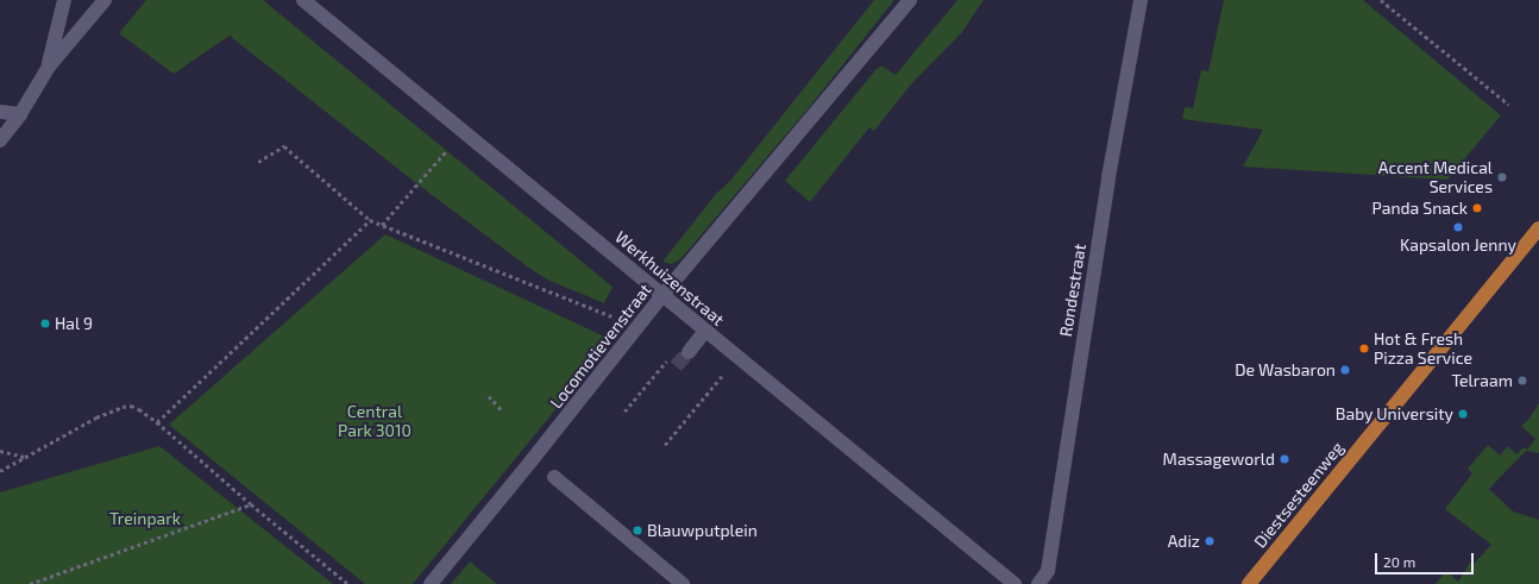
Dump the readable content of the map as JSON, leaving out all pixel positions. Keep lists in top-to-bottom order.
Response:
{
  "streets": {
    "main road": ["Diestsesteenweg"],
    "street": ["Werkhuizenstraat", "Rondestraat", "Locomotievenstraat"]
  },
  "crossings": [
    ["Werkhuizenstraat", "Locomotievenstraat"]
  ],
  "parks": ["Central Park 3010", "Treinpark"],
  "places": [
    "Accent Medical Services",
    "Panda Snack",
    "Kapsalon Jenny",
    "Hal 9",
    "Hot & Fresh Pizza Service",
    "De Wasbaron",
    "Telraam",
    "Baby University",
    "Massageworld",
    "Blauwputplein",
    "Adiz"
  ],
  "scale_bar": "20 m"
}
